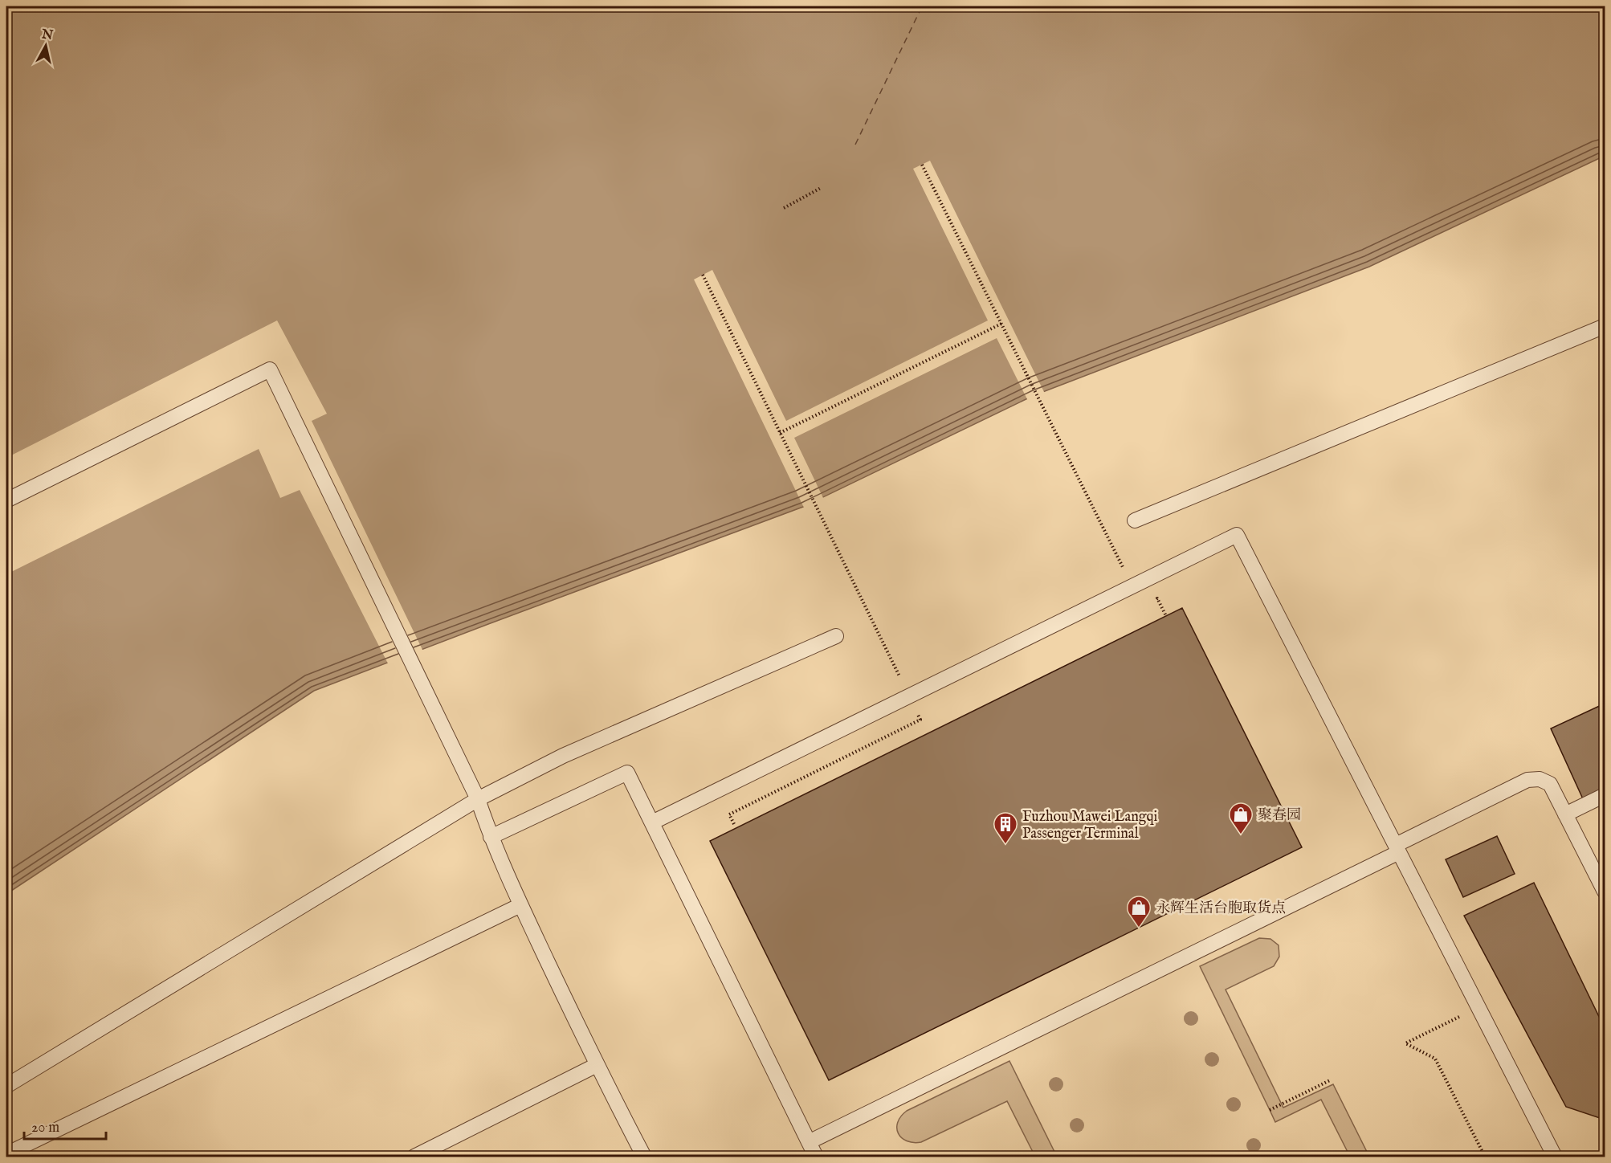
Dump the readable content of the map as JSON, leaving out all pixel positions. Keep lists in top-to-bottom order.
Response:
{
  "places": {
    "shop": ["聚春园", "永辉生活台胞取货点"],
    "building": ["Fuzhou Mawei Langqi Passenger Terminal"]
  },
  "scale_bar": "20 m",
  "north": "top"
}
